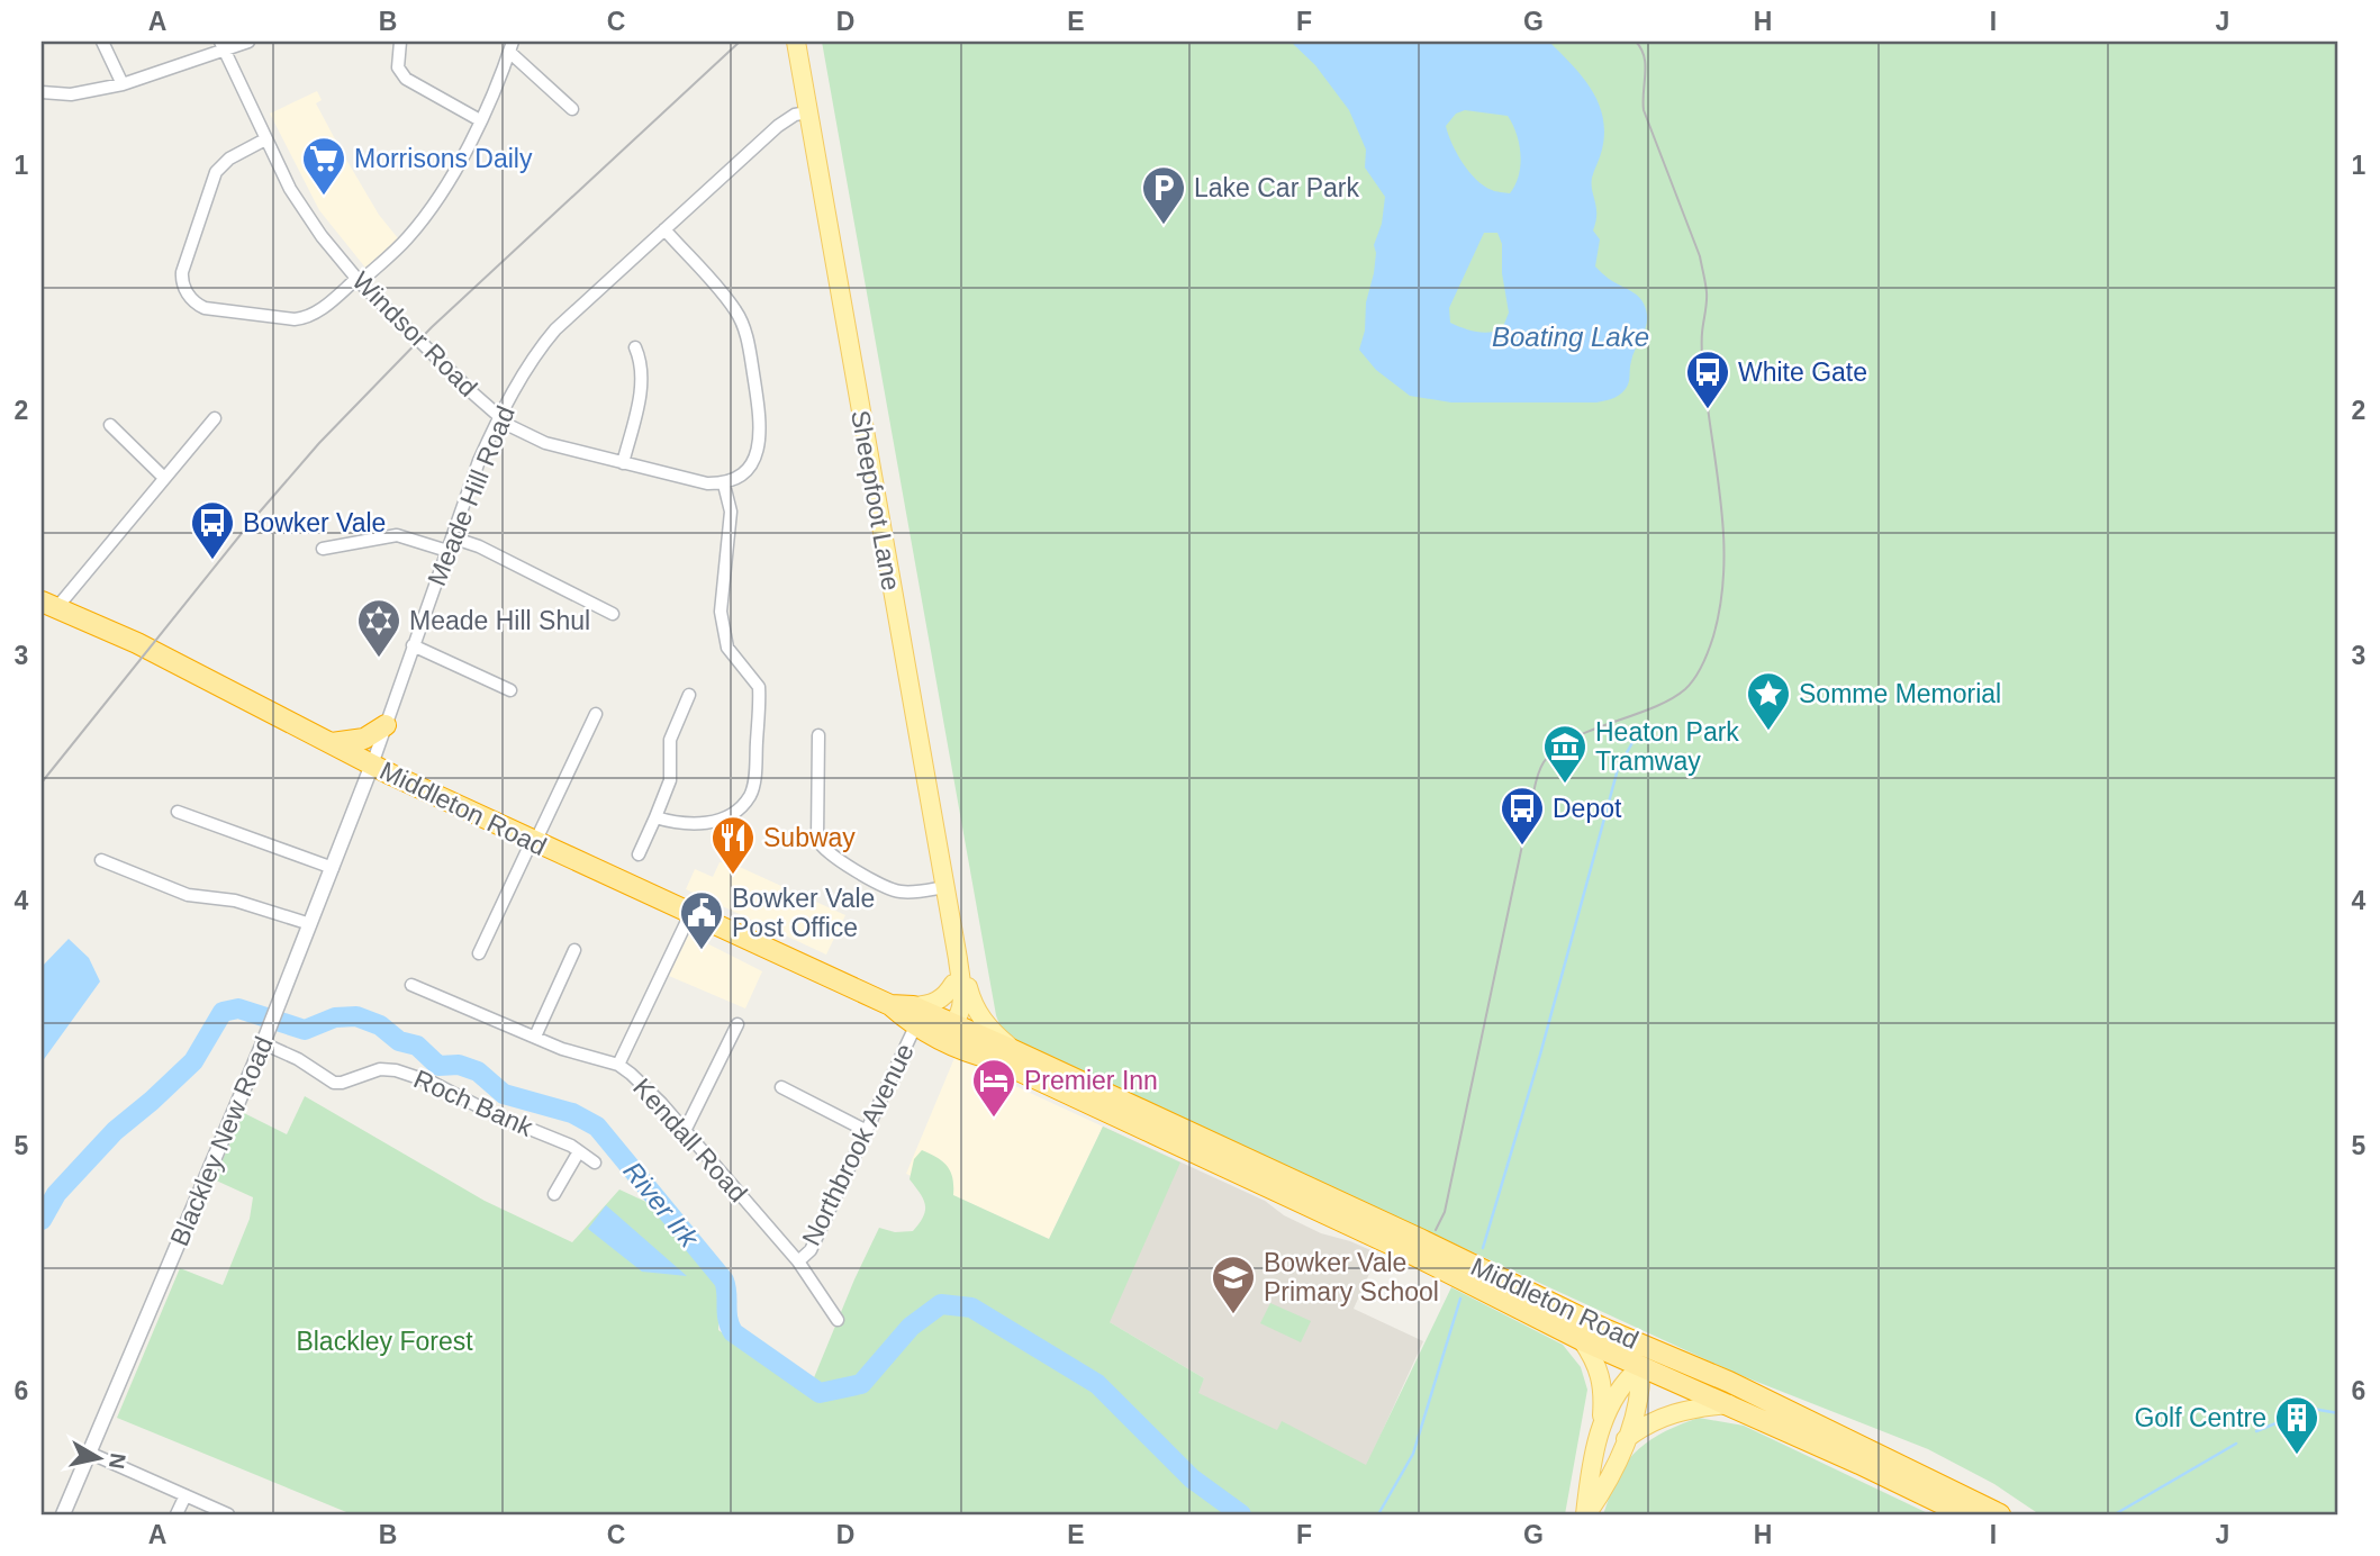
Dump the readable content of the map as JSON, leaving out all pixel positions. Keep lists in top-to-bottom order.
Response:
{
  "streets": {
    "highway": ["Middleton Road"],
    "main road": ["Sheepfoot Lane"],
    "street": [
      "Windsor Road",
      "Meade Hill Road",
      "Roch Bank",
      "Kendall Road",
      "Blackley New Road",
      "Northbrook Avenue"
    ]
  },
  "crossings": [
    ["Windsor Road", "Meade Hill Road"],
    ["Meade Hill Road", "Sheepfoot Lane"],
    ["Meade Hill Road", "Middleton Road"],
    ["Meade Hill Road", "Blackley New Road"],
    ["Sheepfoot Lane", "Middleton Road"],
    ["Middleton Road", "Blackley New Road"],
    ["Middleton Road", "Northbrook Avenue"],
    ["Roch Bank", "Blackley New Road"],
    ["Kendall Road", "Northbrook Avenue"]
  ],
  "water": ["Boating Lake", "River Irk"],
  "parks": ["Blackley Forest"],
  "places": {
    "supermarket": ["Morrisons Daily"],
    "parking": ["Lake Car Park"],
    "bus stop": ["White Gate", "Bowker Vale", "Depot"],
    "synagogue": ["Meade Hill Shul"],
    "place": ["Somme Memorial"],
    "museum": ["Heaton Park Tramway"],
    "restaurant": ["Subway"],
    "public building": ["Bowker Vale Post Office"],
    "hotel": ["Premier Inn"],
    "school or university": ["Bowker Vale Primary School"],
    "building": ["Golf Centre"]
  },
  "north": "right",
  "grid": {
    "columns": [
      "A",
      "B",
      "C",
      "D",
      "E",
      "F",
      "G",
      "H",
      "I",
      "J"
    ],
    "rows": [
      "1",
      "2",
      "3",
      "4",
      "5",
      "6"
    ]
  }
}
